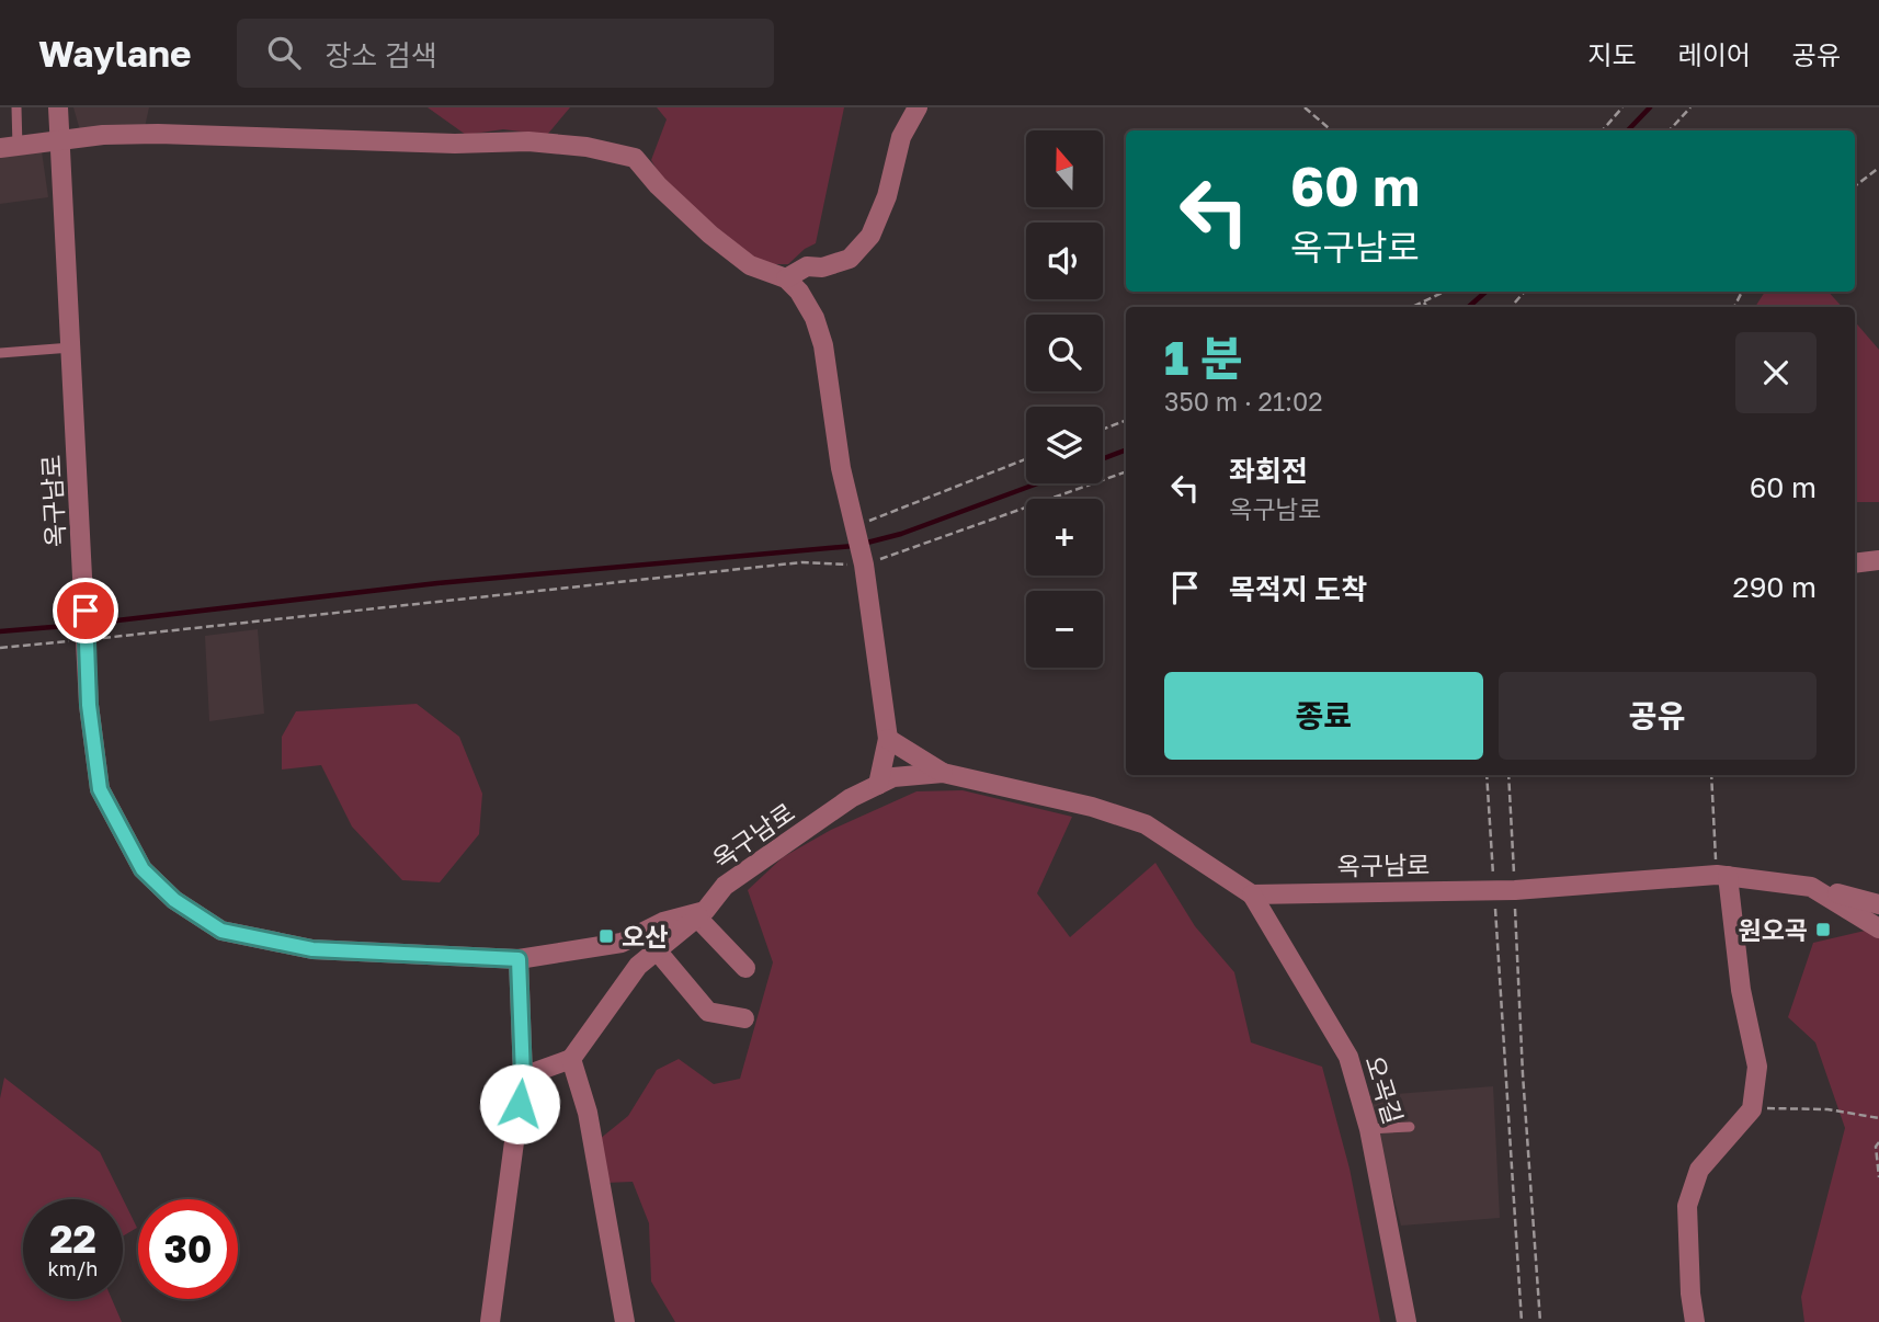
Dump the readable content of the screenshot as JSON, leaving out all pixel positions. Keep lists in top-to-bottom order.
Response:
{
  "streets": {
    "street": ["옥구남로", "오곡길"]
  },
  "crossings": [
    ["옥구남로", "오곡길"]
  ],
  "places": {
    "transit": ["원오곡", "오산"]
  },
  "north": "top",
  "page": {
    "header": "Waylane",
    "search": "장소 검색",
    "nav": ["지도", "레이어", "공유"],
    "map_buttons": ["+", "−"],
    "turn": ["60 m", "옥구남로"],
    "heading": ["1 분", "350 m · 21:02"],
    "list": [
      {
        "name": "좌회전",
        "note": "옥구남로",
        "value": "60 m"
      },
      {
        "name": "목적지 도착",
        "value": "290 m"
      }
    ],
    "buttons": ["종료", "공유"],
    "speed": "22 km/h",
    "limit": "30"
  }
}
